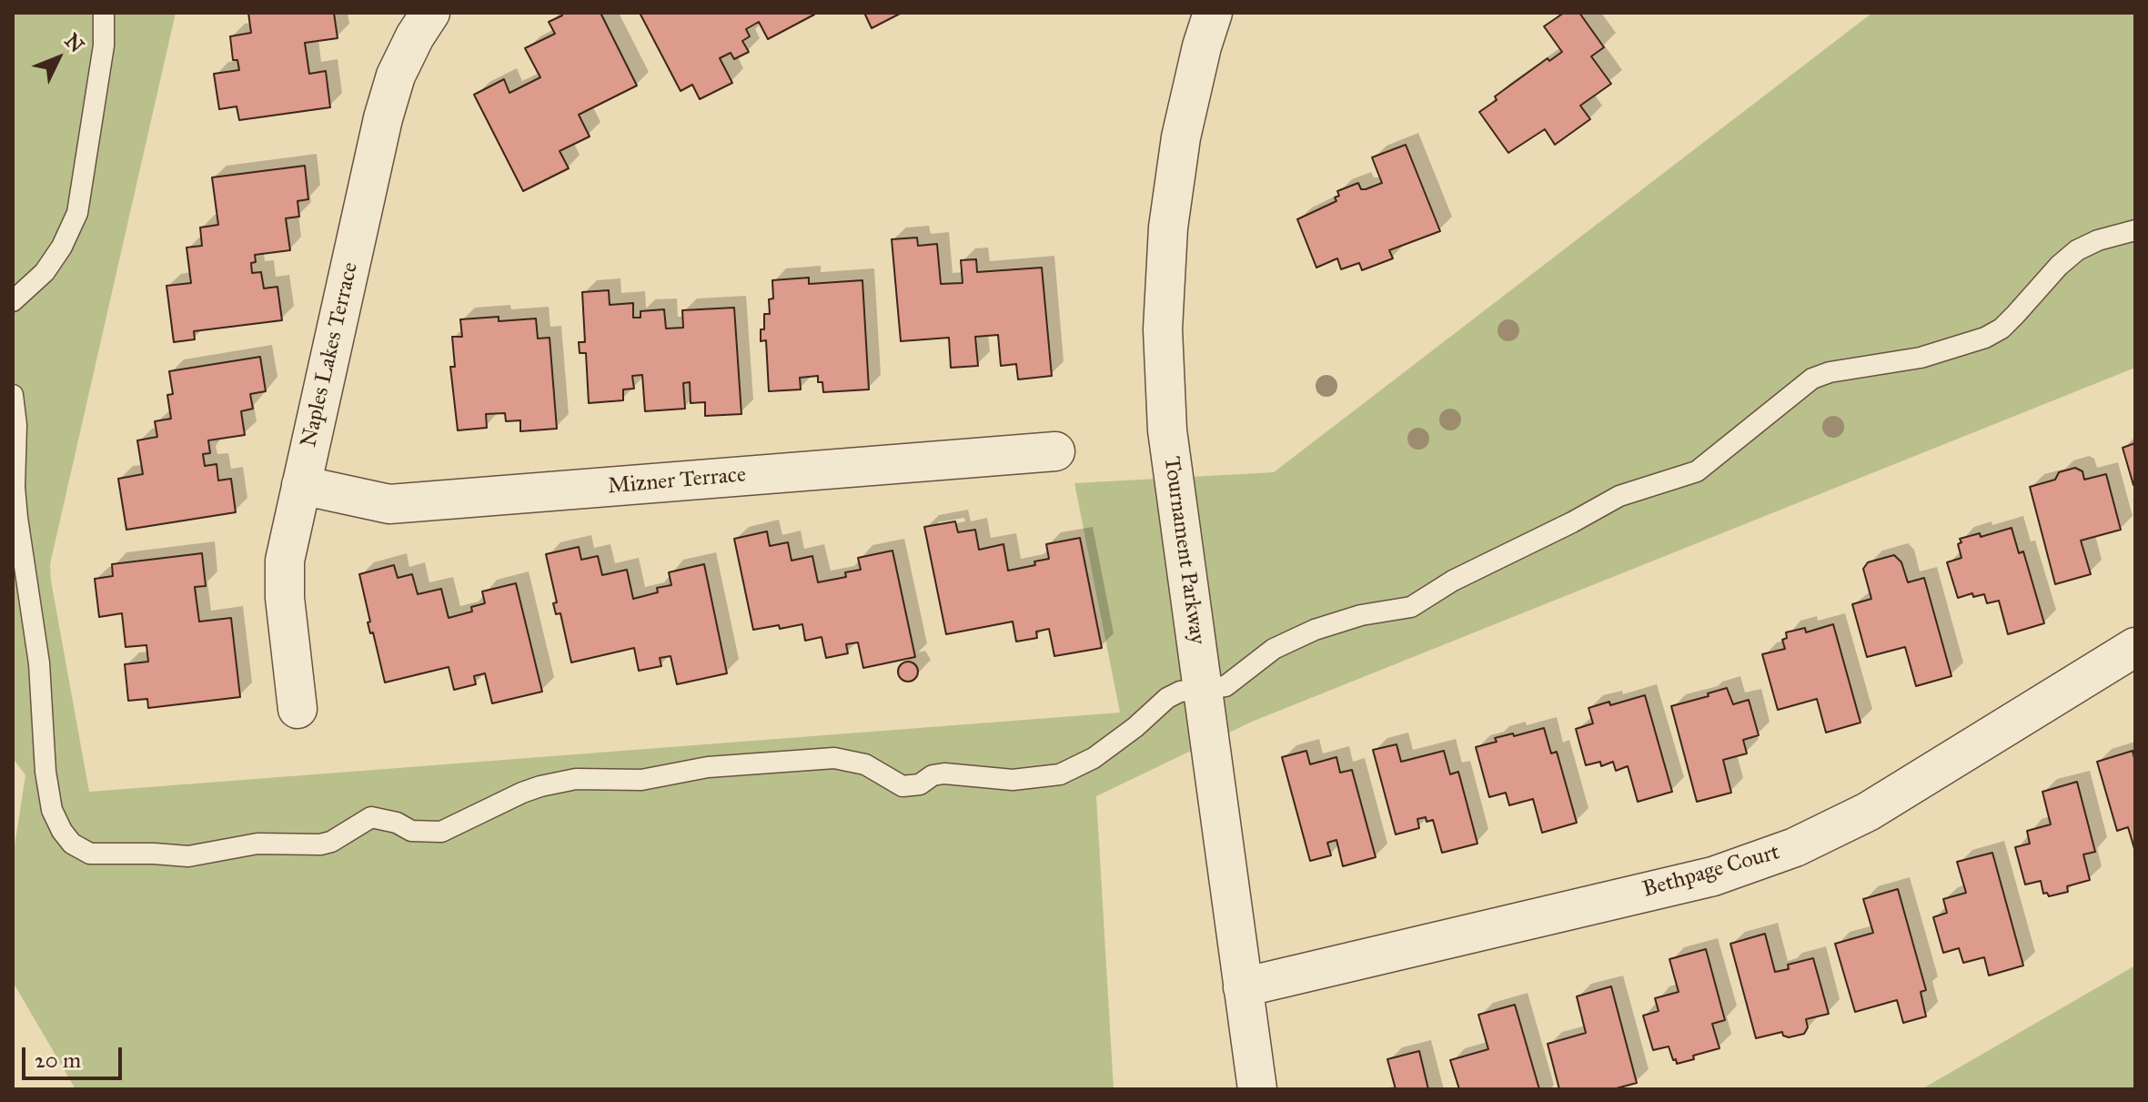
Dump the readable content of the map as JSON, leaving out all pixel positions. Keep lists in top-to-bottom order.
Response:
{
  "streets": {
    "street": [
      "Naples Lakes Terrace",
      "Mizner Terrace",
      "Tournament Parkway",
      "Bethpage Court"
    ]
  },
  "crossings": [
    ["Naples Lakes Terrace", "Mizner Terrace"],
    ["Tournament Parkway", "Bethpage Court"]
  ],
  "scale_bar": "20 m",
  "north": "top right"
}
